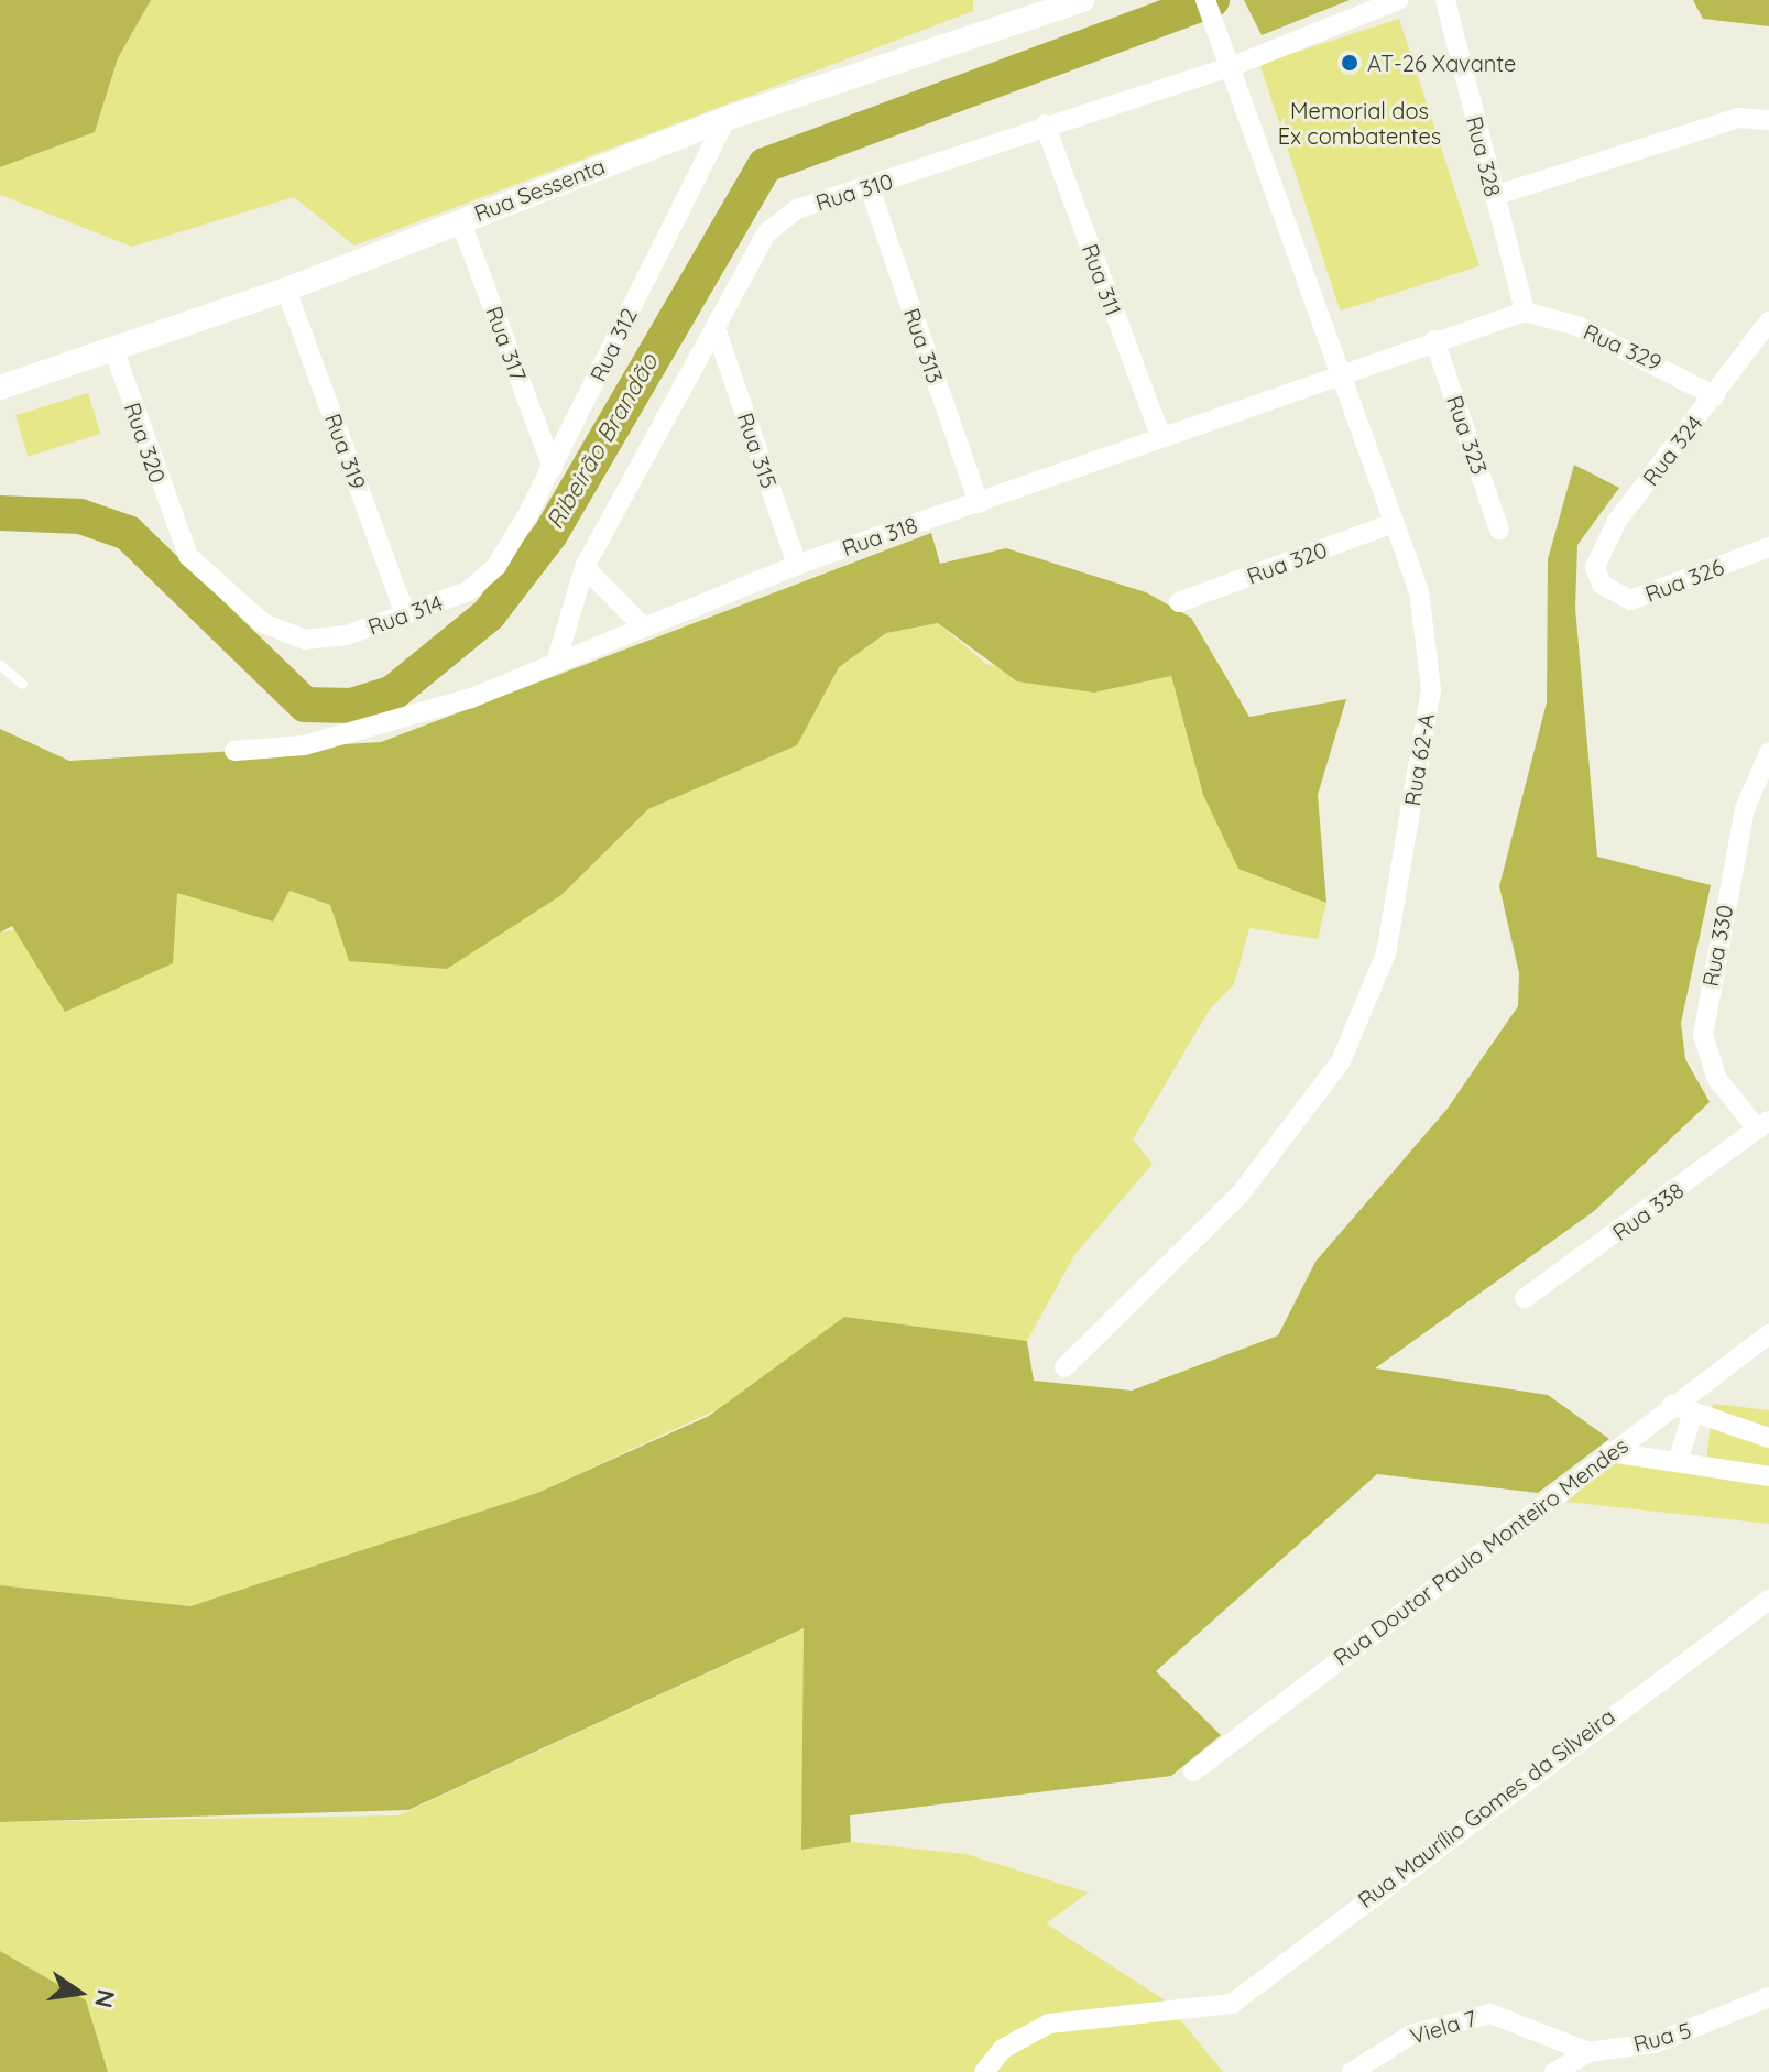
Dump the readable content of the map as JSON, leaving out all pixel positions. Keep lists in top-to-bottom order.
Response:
{
  "streets": {
    "street": [
      "Rua 328",
      "Rua Sessenta",
      "Rua 310",
      "Rua 311",
      "Rua 317",
      "Rua 312",
      "Rua 313",
      "Rua 329",
      "Rua 323",
      "Rua 320",
      "Rua 315",
      "Rua 324",
      "Rua 319",
      "Rua 318",
      "Rua 326",
      "Rua 314",
      "Rua 62-A",
      "Rua 330",
      "Rua 338",
      "Rua Doutor Paulo Monteiro Mendes",
      "Rua Maurílio Gomes da Silveira",
      "Viela 7",
      "Rua 5"
    ]
  },
  "crossings": [
    ["Rua 328", "Rua 329"],
    ["Rua 328", "Rua 318"],
    ["Rua Sessenta", "Rua 317"],
    ["Rua Sessenta", "Rua 312"],
    ["Rua Sessenta", "Rua 320"],
    ["Rua Sessenta", "Rua 319"],
    ["Rua 310", "Rua 311"],
    ["Rua 310", "Rua 313"],
    ["Rua 310", "Rua 315"],
    ["Rua 310", "Rua 318"],
    ["Rua 310", "Rua 62-A"],
    ["Rua 311", "Rua 318"],
    ["Rua 317", "Rua 312"],
    ["Rua 312", "Rua 314"],
    ["Rua 313", "Rua 318"],
    ["Rua 329", "Rua 324"],
    ["Rua 329", "Rua 318"],
    ["Rua 323", "Rua 318"],
    ["Rua 320", "Rua 314"],
    ["Rua 320", "Rua 62-A"],
    ["Rua 315", "Rua 318"],
    ["Rua 324", "Rua 326"],
    ["Rua 319", "Rua 314"],
    ["Rua 318", "Rua 62-A"],
    ["Rua 330", "Rua 338"],
    ["Viela 7", "Rua 5"]
  ],
  "water": ["Ribeirão Brandão"],
  "parks": ["Memorial dos Ex combatentes"],
  "places": ["AT-26 Xavante"],
  "north": "right"
}
